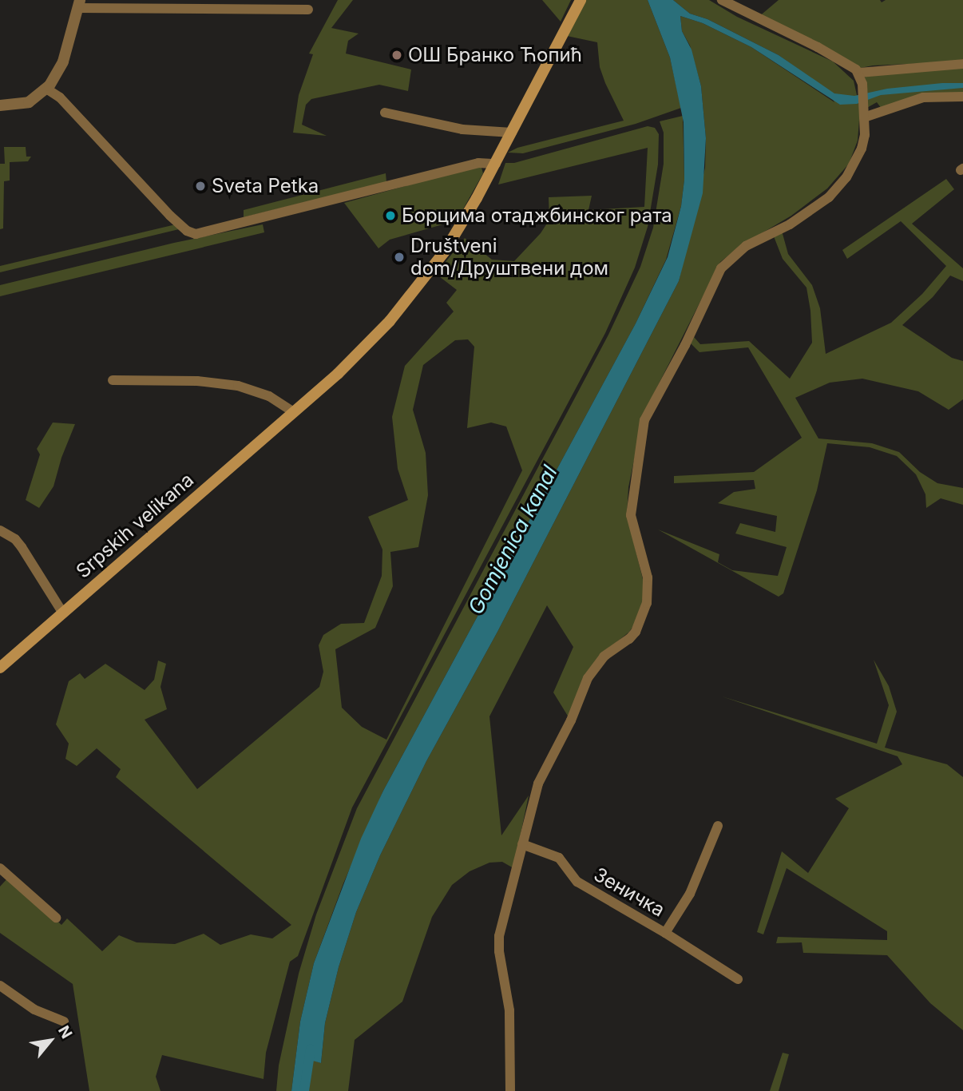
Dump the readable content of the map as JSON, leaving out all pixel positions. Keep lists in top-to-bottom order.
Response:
{
  "streets": {
    "main road": ["Srpskih velikana"],
    "street": ["Зеничка"]
  },
  "water": ["Gomjenica kanal"],
  "places": [
    "ОШ Бранко Ћопић",
    "Sveta Petka",
    "Борцима отаджбинског рата",
    "Društveni dom/Друштвени дом"
  ],
  "north": "top right"
}
